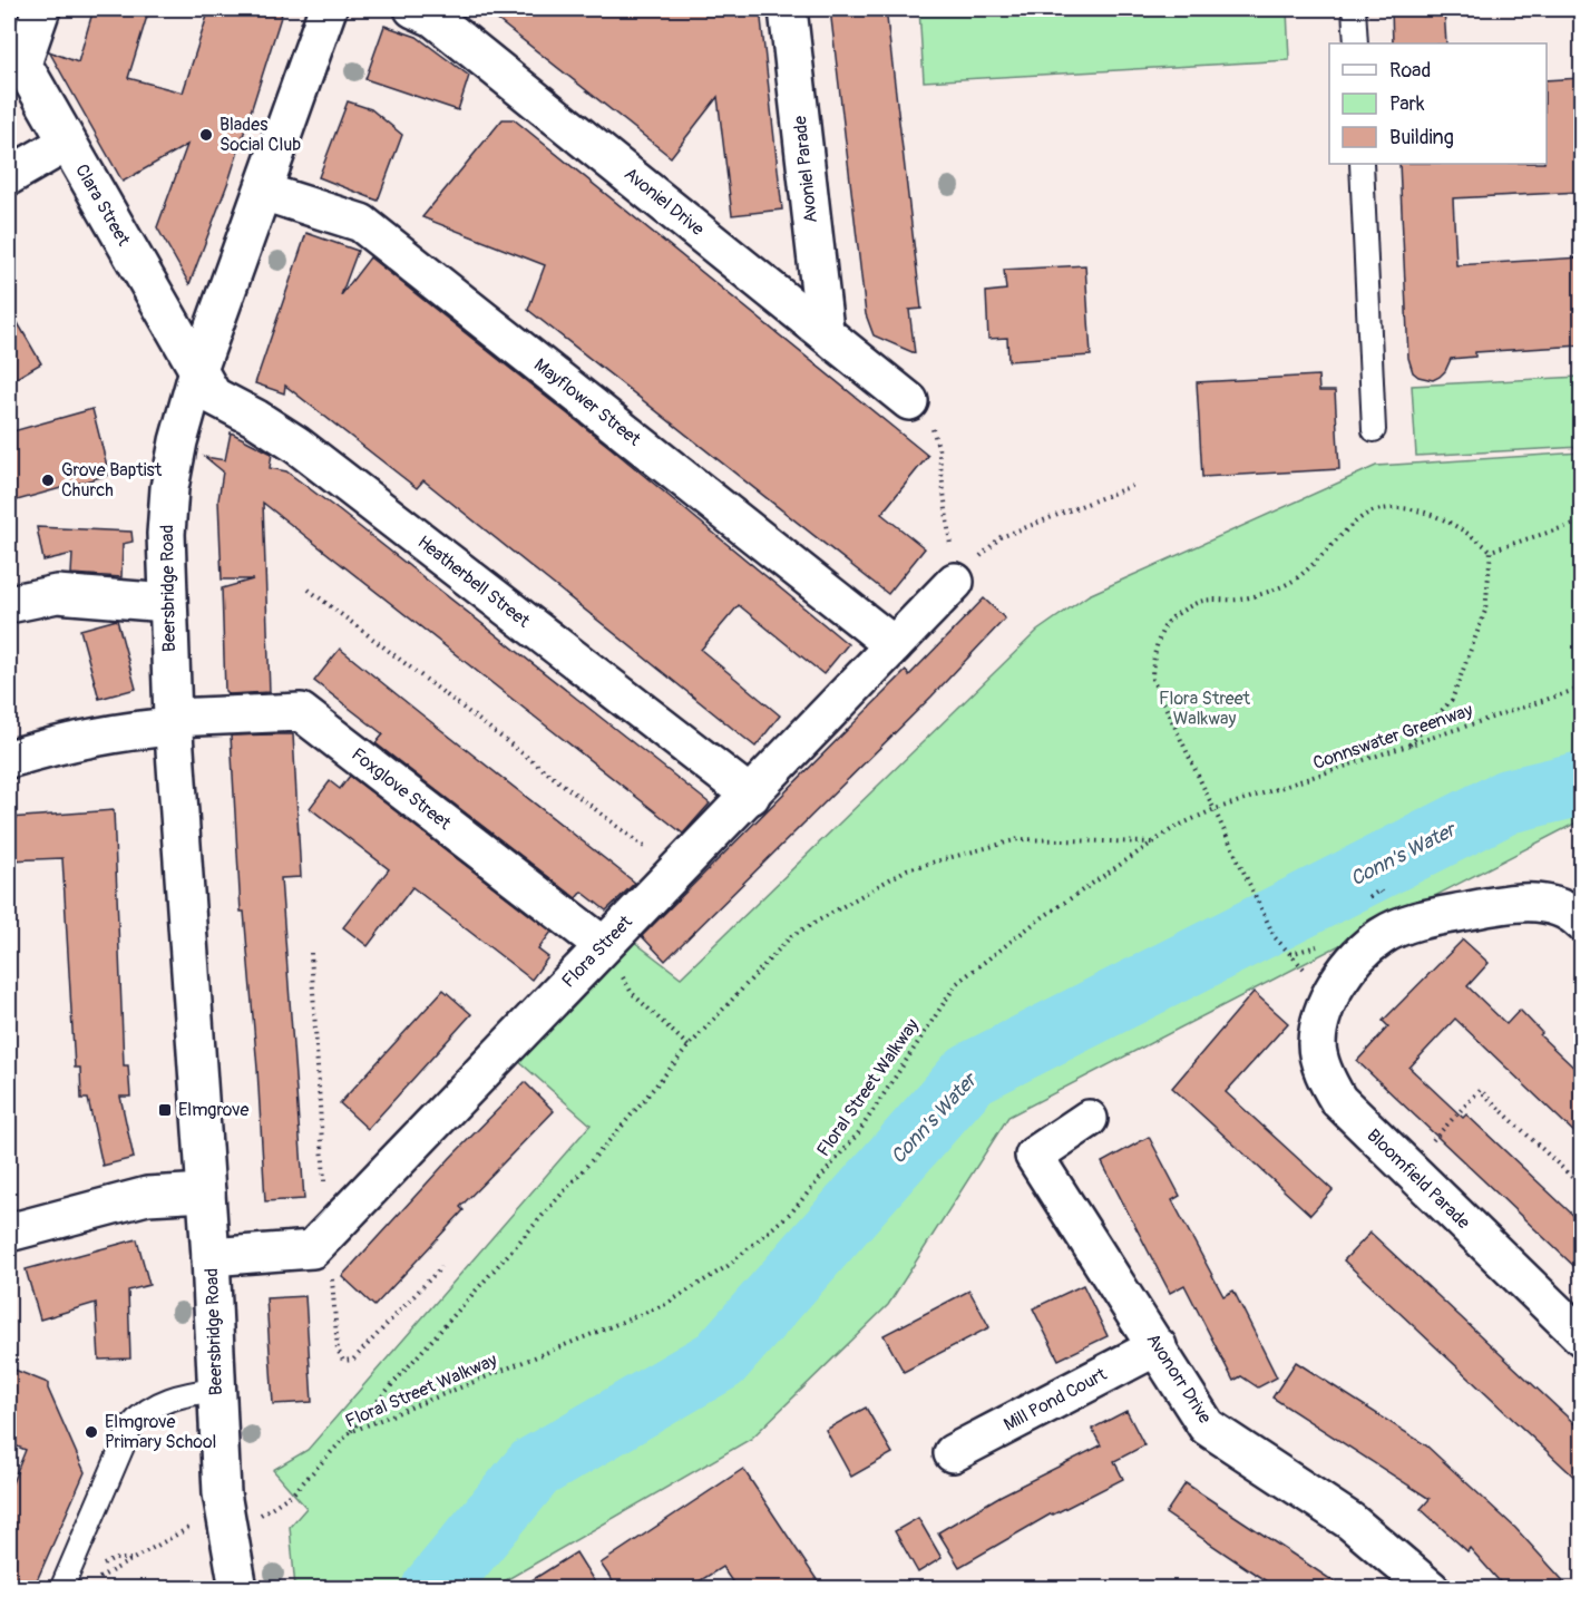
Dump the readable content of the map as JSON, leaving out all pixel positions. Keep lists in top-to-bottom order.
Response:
{
  "streets": {
    "street": [
      "Avoniel Parade",
      "Avoniel Drive",
      "Clara Street",
      "Mayflower Street",
      "Heatherbell Street",
      "Beersbridge Road",
      "Foxglove Street",
      "Flora Street",
      "Bloomfield Parade",
      "Avonorr Drive",
      "Mill Pond Court"
    ],
    "path": ["Connswater Greenway", "Floral Street Walkway"]
  },
  "crossings": [
    ["Avoniel Parade", "Avoniel Drive"],
    ["Clara Street", "Heatherbell Street"],
    ["Clara Street", "Beersbridge Road"],
    ["Mayflower Street", "Beersbridge Road"],
    ["Mayflower Street", "Flora Street"],
    ["Heatherbell Street", "Beersbridge Road"],
    ["Heatherbell Street", "Flora Street"],
    ["Beersbridge Road", "Foxglove Street"],
    ["Beersbridge Road", "Flora Street"],
    ["Connswater Greenway", "Floral Street Walkway"],
    ["Foxglove Street", "Flora Street"],
    ["Avonorr Drive", "Mill Pond Court"]
  ],
  "water": ["Conn's Water"],
  "parks": ["Flora Street Walkway"],
  "places": {
    "other": ["Blades Social Club", "Grove Baptist Church", "Elmgrove Primary School"],
    "transit": ["Elmgrove"]
  },
  "legend": ["Road", "Park", "Building"]
}
